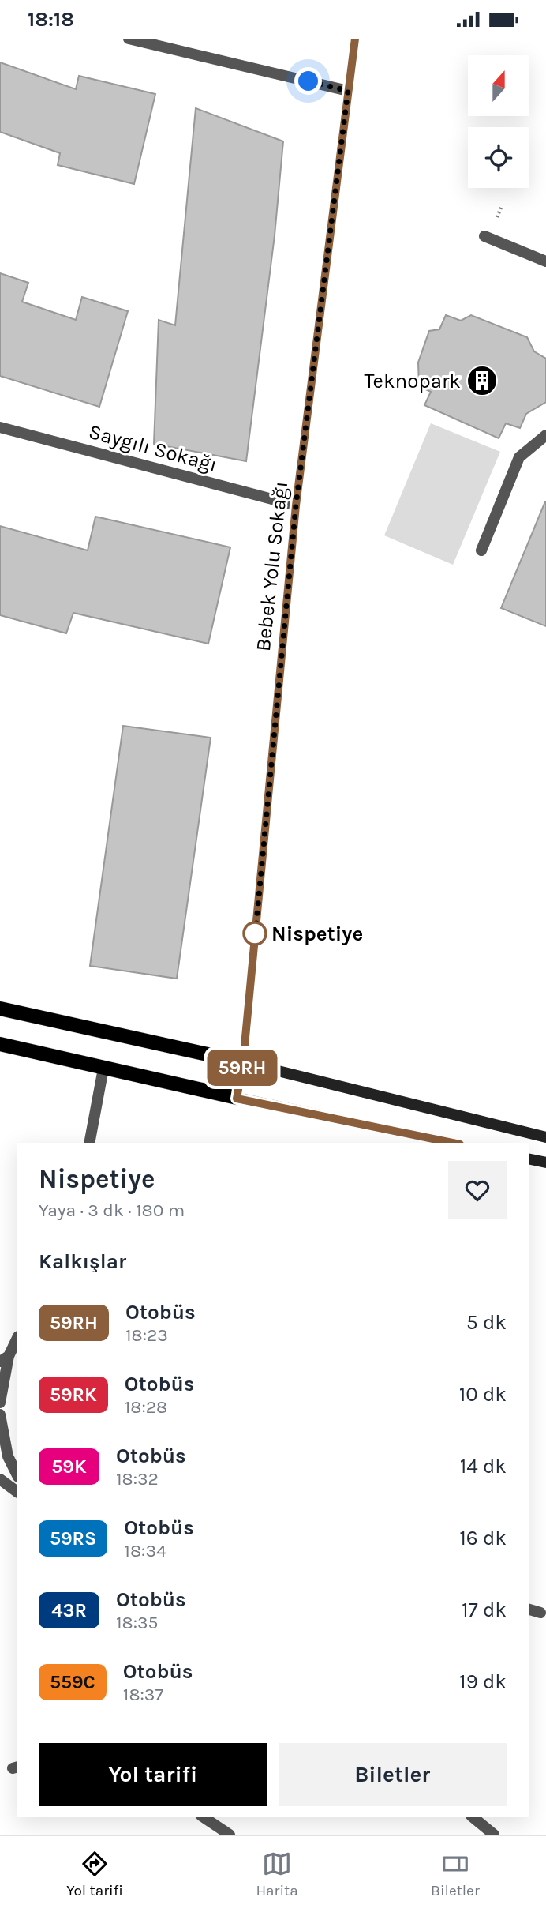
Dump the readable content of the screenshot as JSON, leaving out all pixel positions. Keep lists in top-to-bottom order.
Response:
{
  "streets": {
    "main road": ["Bebek Yolu Sokağı"],
    "street": ["Saygılı Sokağı"]
  },
  "crossings": [
    ["Saygılı Sokağı", "Bebek Yolu Sokağı"]
  ],
  "places": {
    "building": ["Teknopark"],
    "other": ["Nispetiye"]
  },
  "lines": ["bus line 59RH"],
  "north": "top",
  "page": {
    "status": "18:18",
    "on_map": "59RH",
    "heading": [
      ["Nispetiye", "Yaya · 3 dk · 180 m"],
      "Kalkışlar"
    ],
    "list": [
      {
        "mark": "59RH",
        "name": "Otobüs",
        "note": "18:23",
        "value": "5 dk"
      },
      {
        "mark": "59RK",
        "name": "Otobüs",
        "note": "18:28",
        "value": "10 dk"
      },
      {
        "mark": "59K",
        "name": "Otobüs",
        "note": "18:32",
        "value": "14 dk"
      },
      {
        "mark": "59RS",
        "name": "Otobüs",
        "note": "18:34",
        "value": "16 dk"
      },
      {
        "mark": "43R",
        "name": "Otobüs",
        "note": "18:35",
        "value": "17 dk"
      },
      {
        "mark": "559C",
        "name": "Otobüs",
        "note": "18:37",
        "value": "19 dk"
      }
    ],
    "buttons": ["Yol tarifi", "Biletler"],
    "tabs": ["Yol tarifi", "Harita", "Biletler"]
  }
}
